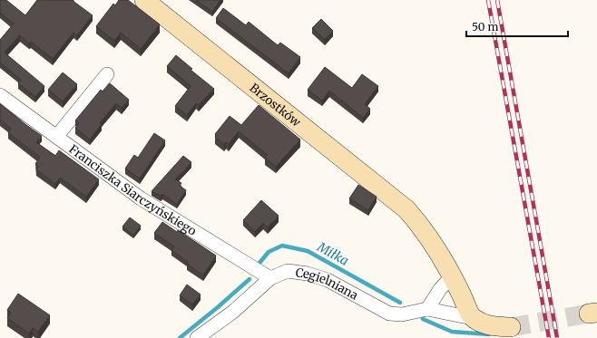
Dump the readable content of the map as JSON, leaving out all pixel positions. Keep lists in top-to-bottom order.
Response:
{
  "streets": {
    "street": ["Brzostków", "Franciszka Siarczyńskiego", "Cegielniana"]
  },
  "crossings": [
    ["Brzostków", "Cegielniana"],
    ["Franciszka Siarczyńskiego", "Cegielniana"]
  ],
  "water": ["Miłka"],
  "scale_bar": "50 m"
}
